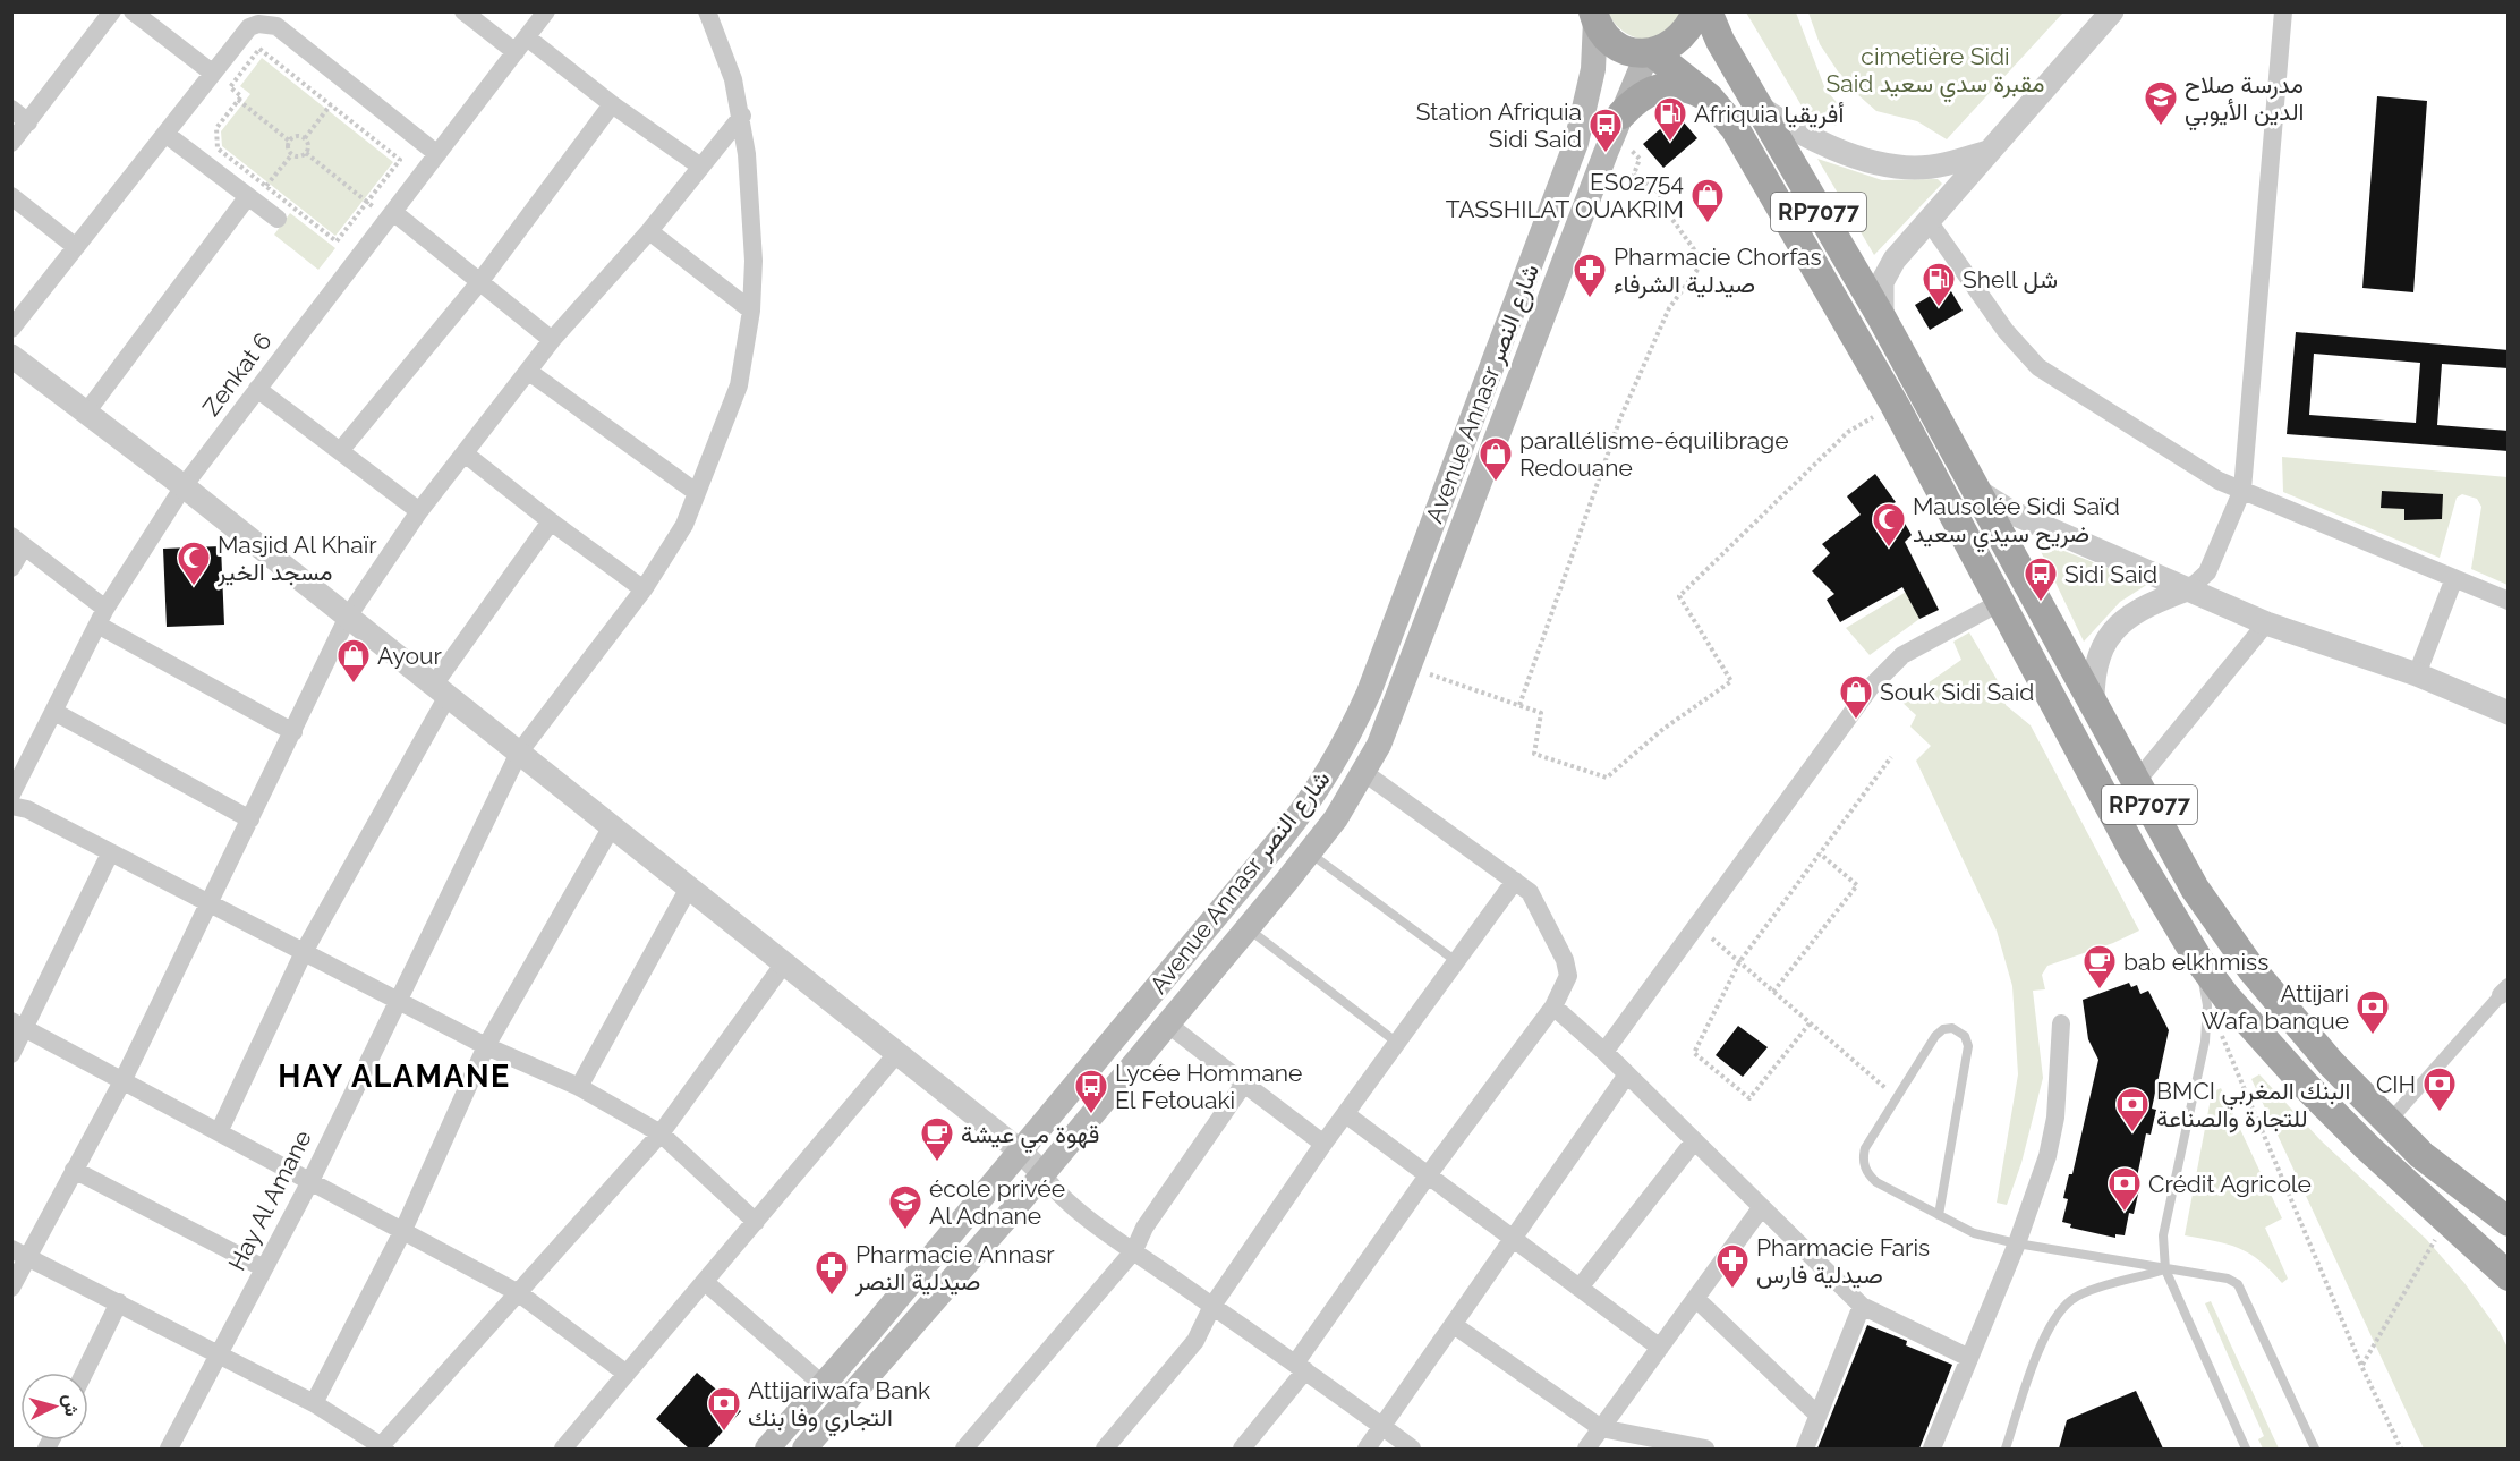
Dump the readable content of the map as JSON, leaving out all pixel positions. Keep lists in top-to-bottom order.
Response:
{
  "streets": {
    "main road": ["RP7077", "Avenue Annasr شارع النصر"],
    "street": ["Zenkat 6", "Hay Al Amane"]
  },
  "crossings": [
    ["RP7077", "Avenue Annasr شارع النصر"]
  ],
  "districts": ["HAY ALAMANE"],
  "parks": ["cimetière Sidi Said مقبرة سدي سعيد"],
  "places": {
    "school or university": ["مدرسة صلاح الدين الأيوبي", "école privée Al Adnane"],
    "fuel station": ["Afriquia أفريقيا", "Shell شل"],
    "bus stop": ["Station Afriquia Sidi Said", "Sidi Said", "Lycée Hommane El Fetouaki"],
    "shop": [
      "ES02754 TASSHILAT OUAKRIM",
      "parallélisme-équilibrage Redouane",
      "Ayour",
      "Souk Sidi Said"
    ],
    "pharmacy": ["Pharmacie Chorfas صيدلية الشرفاء", "Pharmacie Faris صيدلية فارس", "Pharmacie Annasr صيدلية النصر"],
    "mosque": ["Mausolée Sidi Saïd ضريح سيدي سعيد", "Masjid Al Khaïr مسجد الخير"],
    "cafe": ["bab elkhmiss", "قهوة مي عيشة"],
    "bank": [
      "Attijari Wafa banque",
      "CIH",
      "BMCI البنك المغربي للتجارة والصناعة",
      "Crédit Agricole",
      "Attijariwafa Bank التجاري وفا بنك"
    ]
  },
  "north": "right"
}
